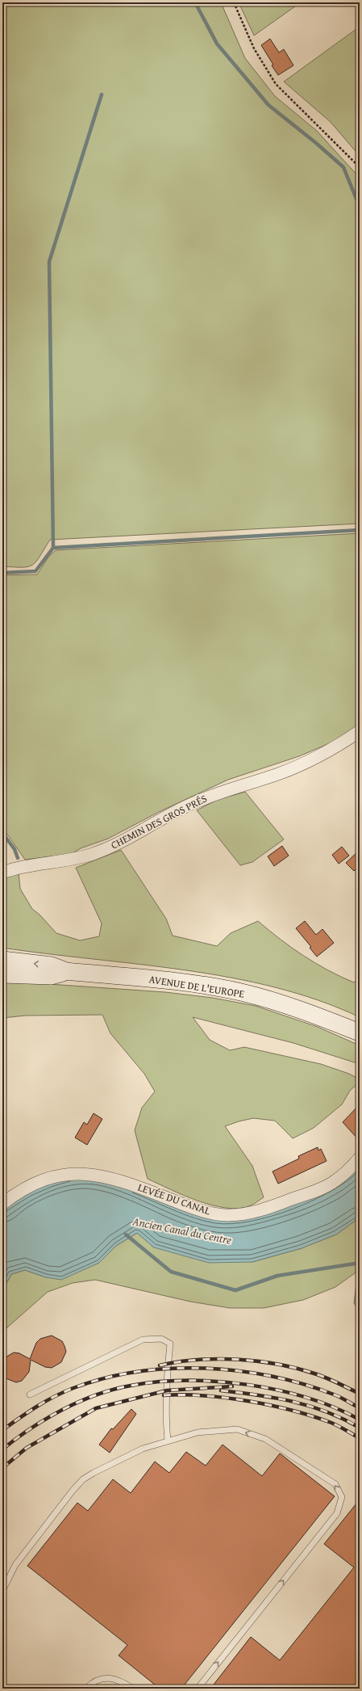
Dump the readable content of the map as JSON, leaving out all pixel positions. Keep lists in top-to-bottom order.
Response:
{
  "streets": {
    "main road": ["AVENUE DE L'EUROPE"],
    "street": ["CHEMIN DES GROS PRÉS", "LEVÉE DU CANAL"]
  },
  "water": ["Ancien Canal du Centre"]
}
